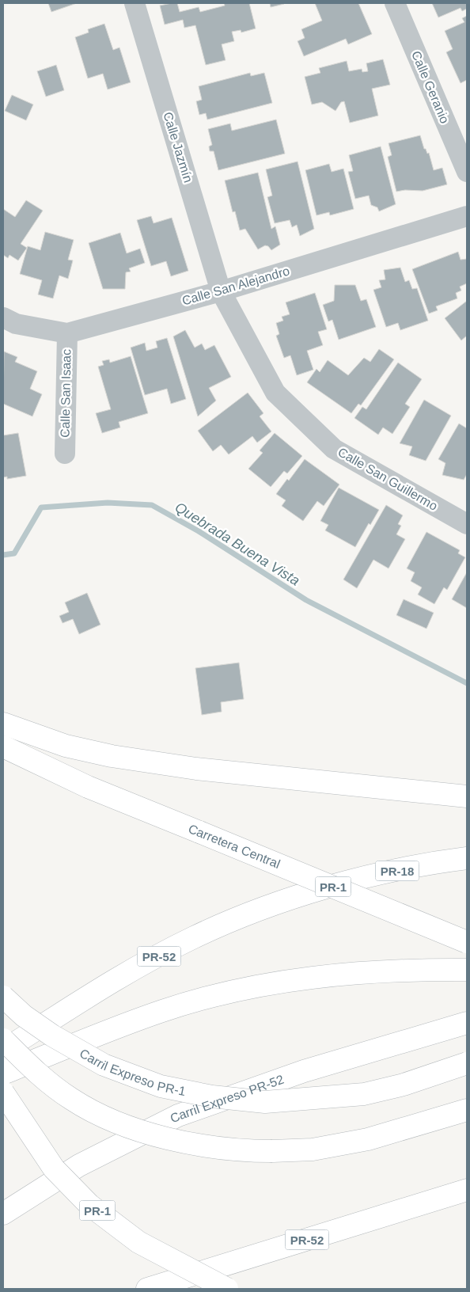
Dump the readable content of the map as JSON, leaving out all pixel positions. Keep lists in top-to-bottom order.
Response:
{
  "streets": {
    "highway": [
      "Carretera Central",
      "PR-18",
      "PR-1",
      "PR-52",
      "Carril Expreso PR-1",
      "Carril Expreso PR-52"
    ],
    "street": [
      "Calle Geranio",
      "Calle Jazmín",
      "Calle San Alejandro",
      "Calle San Isaac",
      "Calle San Guillermo"
    ]
  },
  "crossings": [
    ["Calle Jazmín", "Calle San Alejandro"],
    ["Calle Jazmín", "Calle San Guillermo"],
    ["Calle San Alejandro", "Calle San Isaac"],
    ["Calle San Alejandro", "Calle San Guillermo"],
    ["PR-18", "PR-52"]
  ],
  "water": ["Quebrada Buena Vista"]
}
